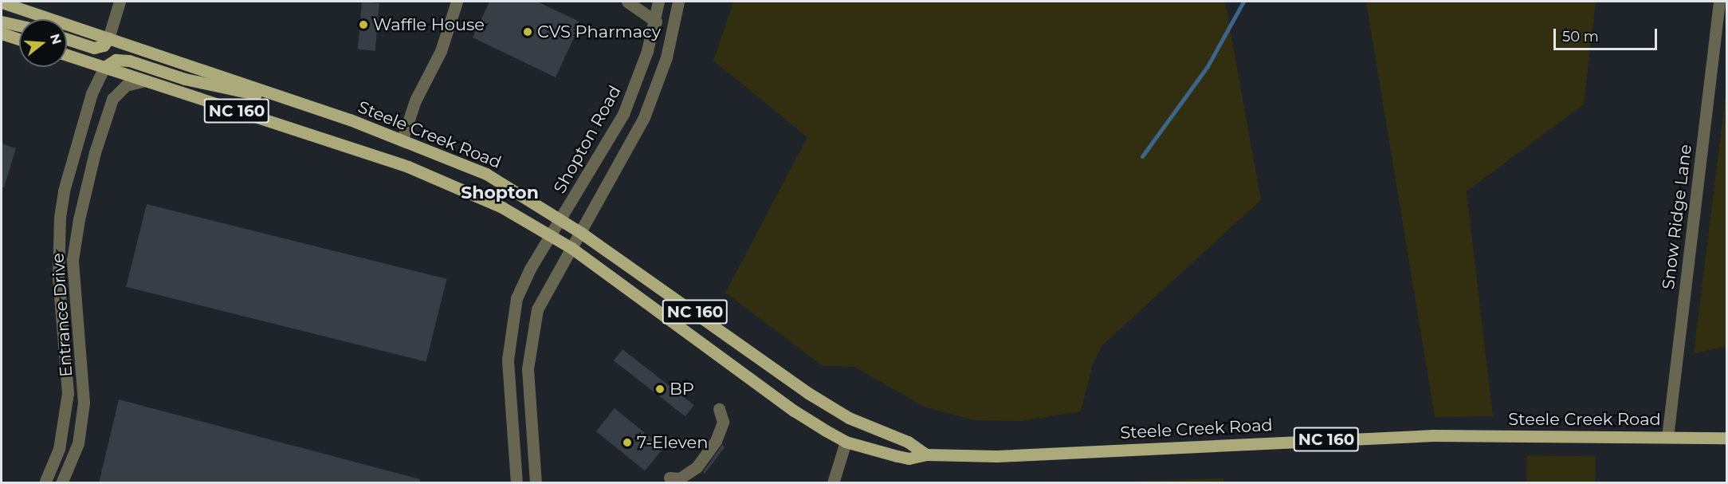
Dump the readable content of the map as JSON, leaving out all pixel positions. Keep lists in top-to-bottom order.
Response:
{
  "streets": {
    "main road": ["NC 160", "Steele Creek Road"],
    "street": ["Shopton Road", "Snow Ridge Lane", "Entrance Drive"]
  },
  "crossings": [
    ["Steele Creek Road", "Shopton Road"],
    ["Steele Creek Road", "Snow Ridge Lane"],
    ["Steele Creek Road", "Entrance Drive"]
  ],
  "districts": ["Shopton"],
  "places": [
    "Waffle House",
    "CVS Pharmacy",
    "BP",
    "7-Eleven"
  ],
  "scale_bar": "50 m",
  "north": "right"
}
